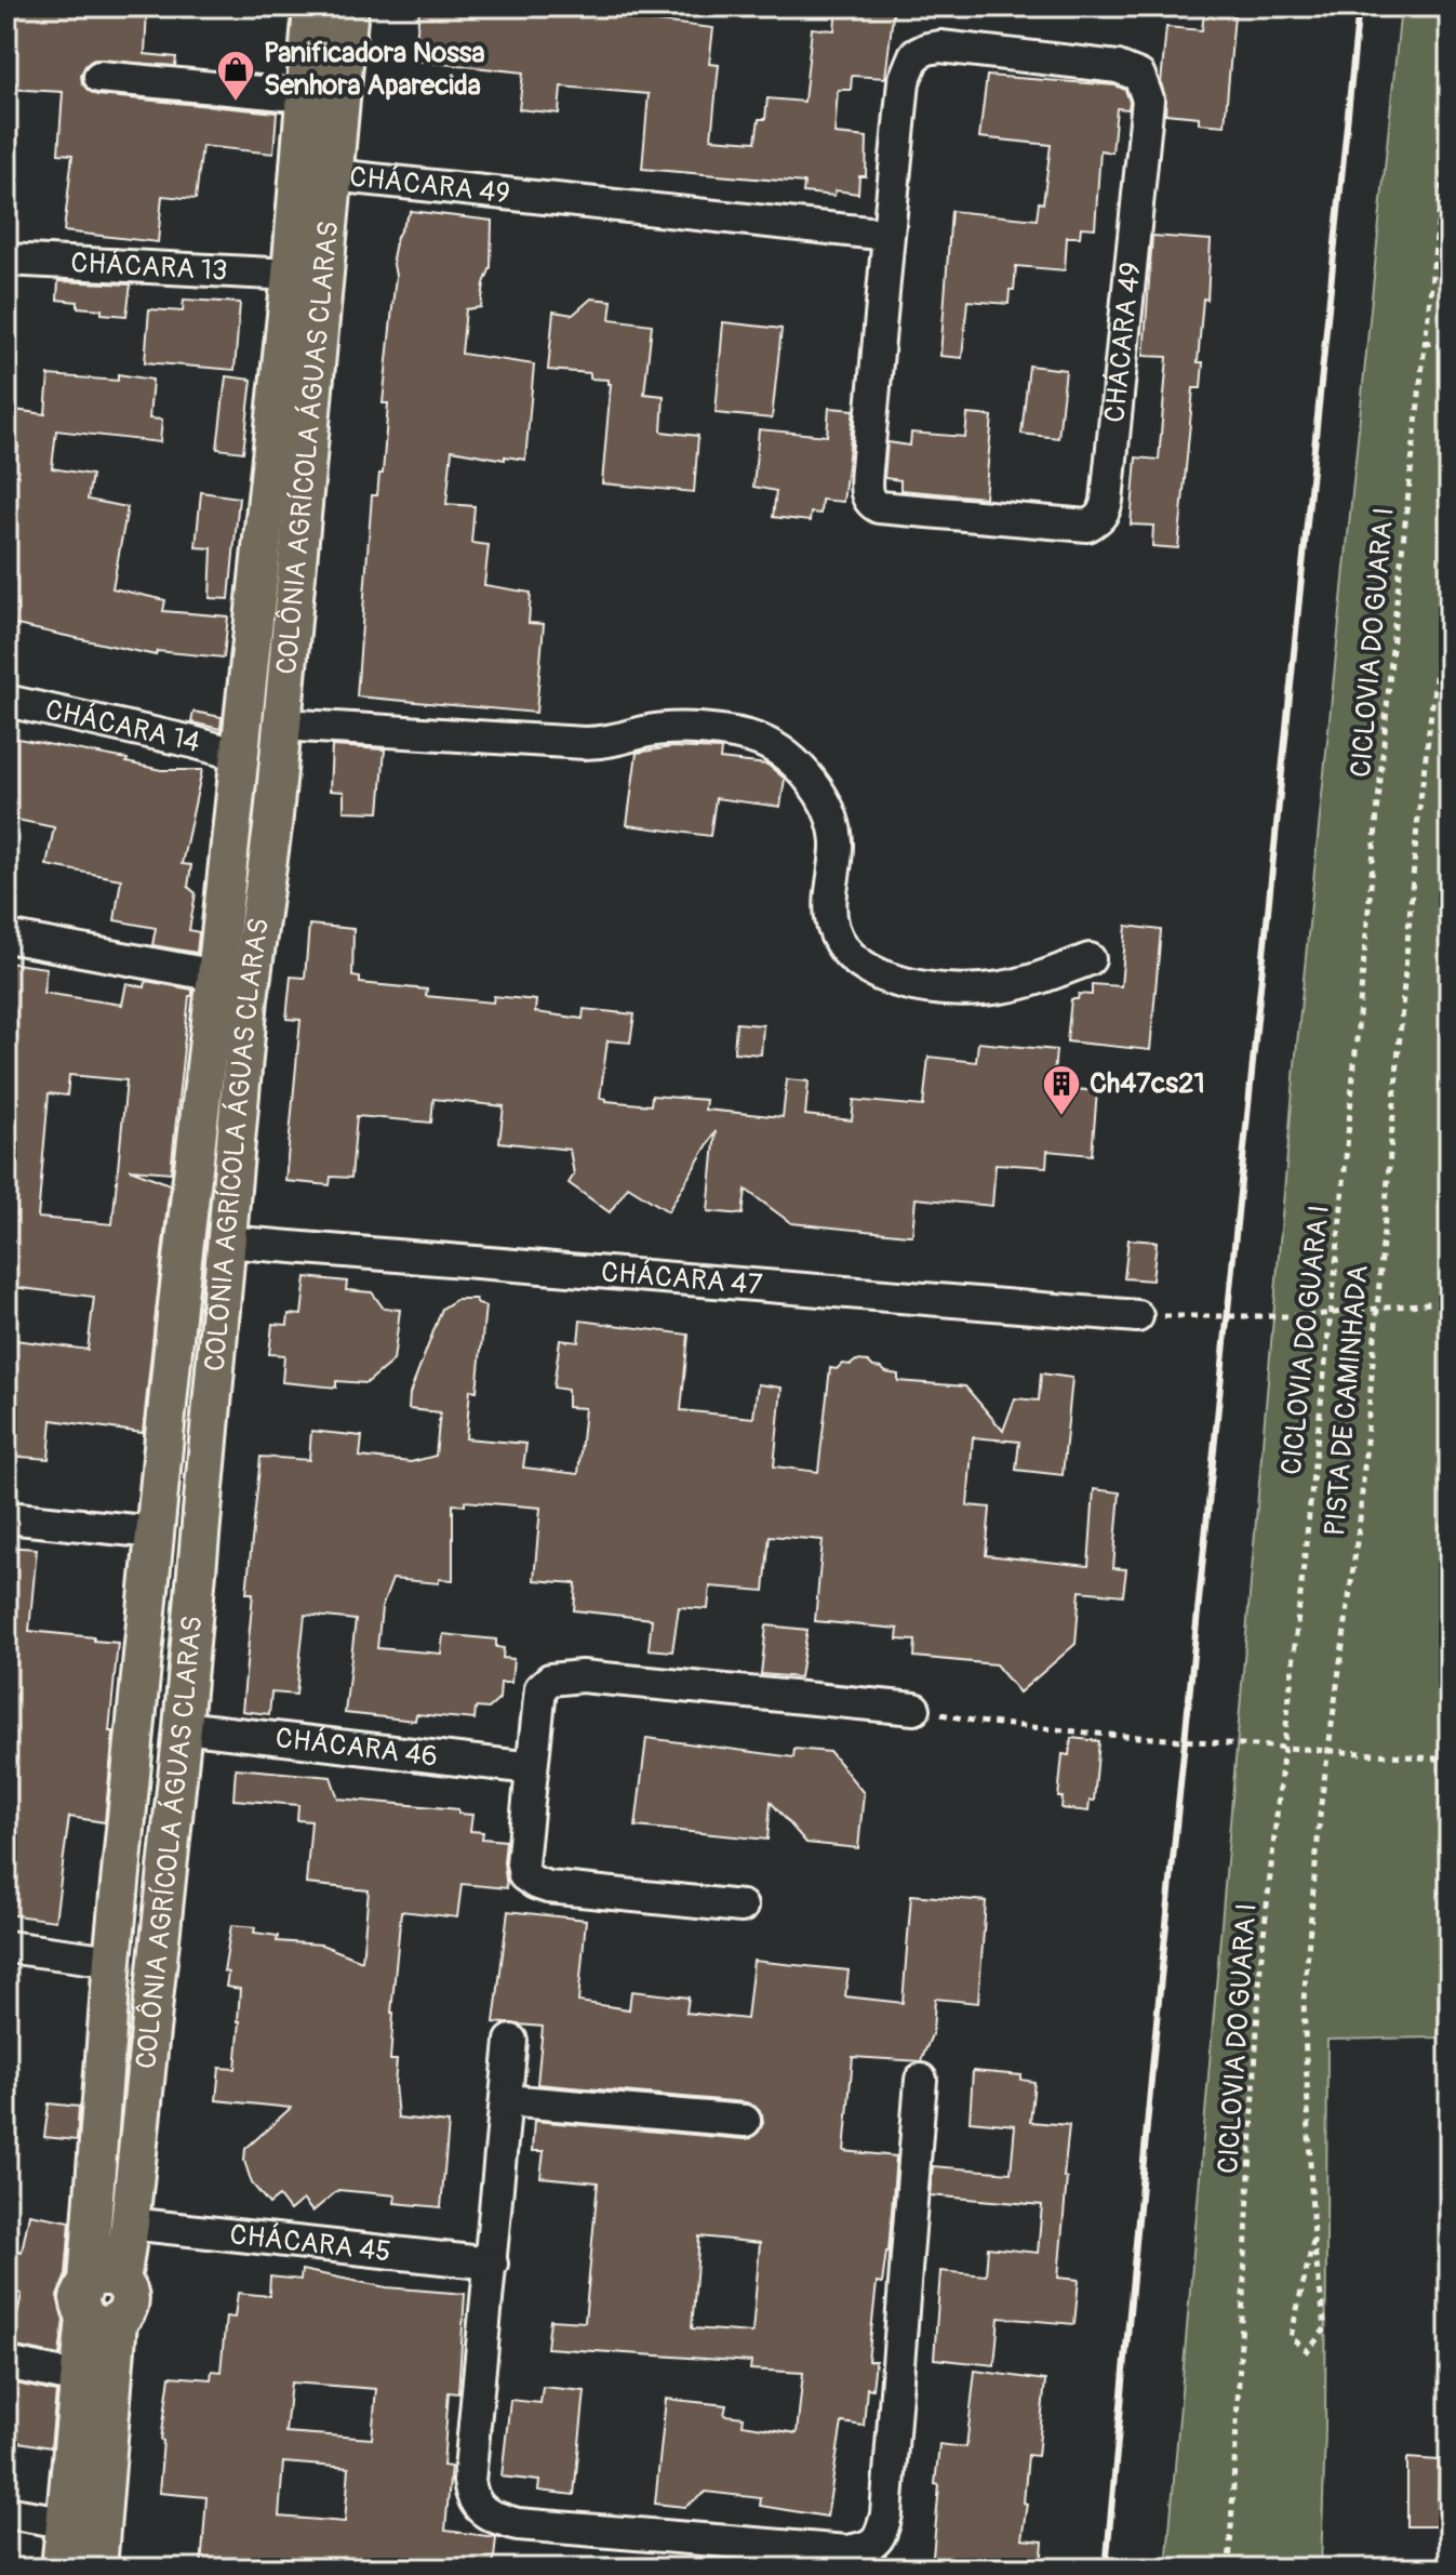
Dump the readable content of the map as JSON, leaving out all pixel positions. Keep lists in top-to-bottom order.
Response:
{
  "streets": {
    "main road": ["COLÔNIA AGRÍCOLA ÁGUAS CLARAS"],
    "street": [
      "CHÁCARA 49",
      "CHÁCARA 13",
      "CHÁCARA 14",
      "CHÁCARA 47",
      "CHÁCARA 46",
      "CHÁCARA 45"
    ],
    "path": ["CICLOVIA DO GUARA I", "PISTA DE CAMINHADA"]
  },
  "crossings": [
    ["CHÁCARA 49", "COLÔNIA AGRÍCOLA ÁGUAS CLARAS"],
    ["CHÁCARA 13", "COLÔNIA AGRÍCOLA ÁGUAS CLARAS"],
    ["COLÔNIA AGRÍCOLA ÁGUAS CLARAS", "CHÁCARA 14"],
    ["COLÔNIA AGRÍCOLA ÁGUAS CLARAS", "CHÁCARA 47"],
    ["COLÔNIA AGRÍCOLA ÁGUAS CLARAS", "CHÁCARA 46"],
    ["COLÔNIA AGRÍCOLA ÁGUAS CLARAS", "CHÁCARA 45"]
  ],
  "places": {
    "shop": ["Panificadora Nossa Senhora Aparecida"],
    "building": ["Ch47cs21"]
  }
}
